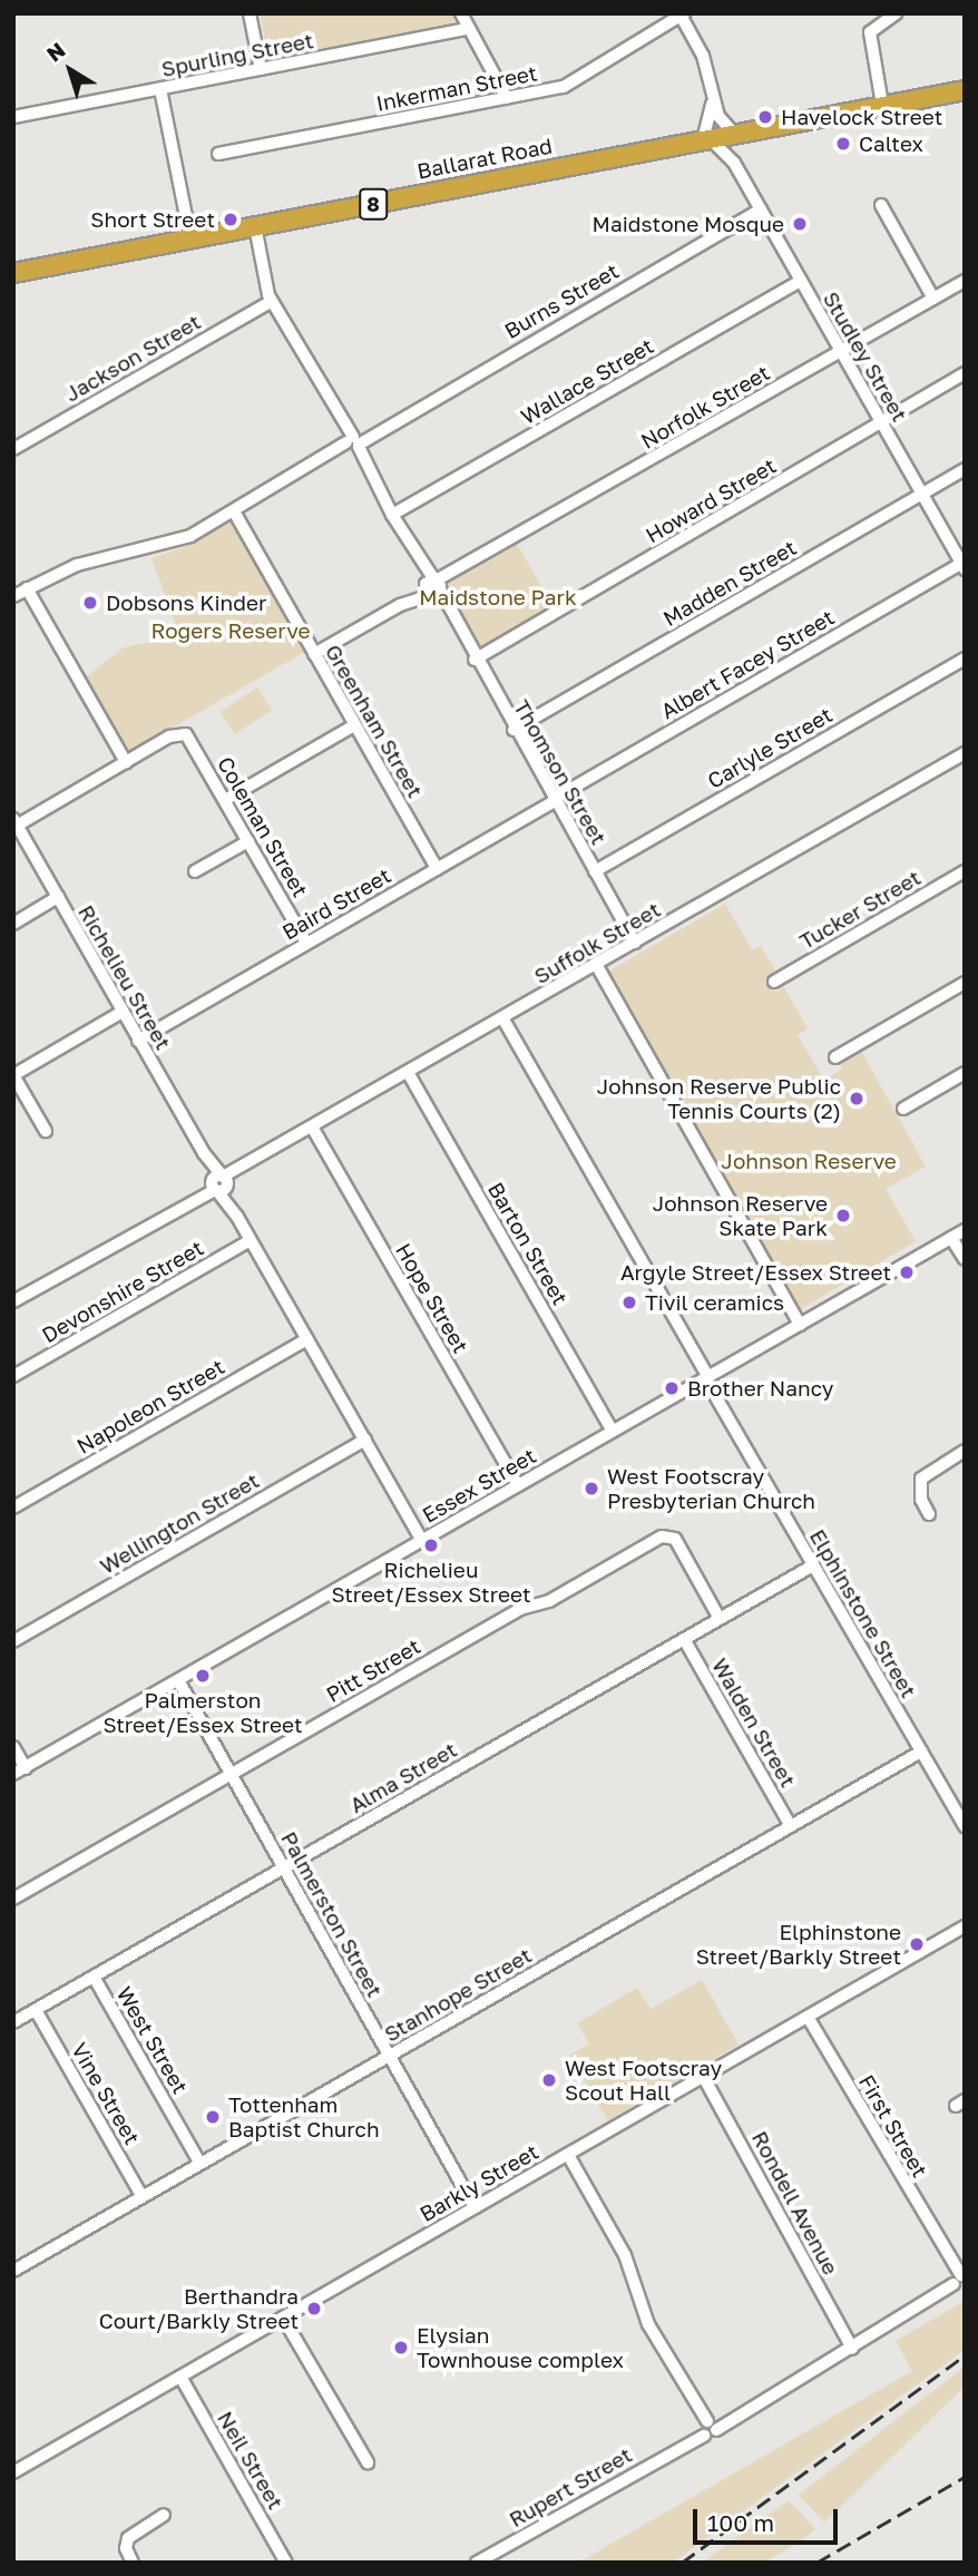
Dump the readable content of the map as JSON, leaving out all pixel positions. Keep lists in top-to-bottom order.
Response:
{
  "streets": {
    "highway": ["Ballarat Road", "8"],
    "street": [
      "Spurling Street",
      "Inkerman Street",
      "Burns Street",
      "Studley Street",
      "Jackson Street",
      "Wallace Street",
      "Norfolk Street",
      "Howard Street",
      "Madden Street",
      "Albert Facey Street",
      "Greenham Street",
      "Carlyle Street",
      "Thomson Street",
      "Coleman Street",
      "Baird Street",
      "Tucker Street",
      "Suffolk Street",
      "Richelieu Street",
      "Barton Street",
      "Devonshire Street",
      "Hope Street",
      "Napoleon Street",
      "Essex Street",
      "Wellington Street",
      "Elphinstone Street",
      "Pitt Street",
      "Walden Street",
      "Alma Street",
      "Palmerston Street",
      "Stanhope Street",
      "West Street",
      "Vine Street",
      "First Street",
      "Barkly Street",
      "Rondell Avenue",
      "Neil Street",
      "Rupert Street"
    ]
  },
  "crossings": [
    ["Ballarat Road", "Studley Street"],
    ["Ballarat Road", "Thomson Street"],
    ["Burns Street", "Studley Street"],
    ["Burns Street", "Greenham Street"],
    ["Burns Street", "Thomson Street"],
    ["Studley Street", "Wallace Street"],
    ["Studley Street", "Norfolk Street"],
    ["Studley Street", "Howard Street"],
    ["Studley Street", "Madden Street"],
    ["Studley Street", "Albert Facey Street"],
    ["Jackson Street", "Thomson Street"],
    ["Wallace Street", "Thomson Street"],
    ["Norfolk Street", "Greenham Street"],
    ["Norfolk Street", "Thomson Street"],
    ["Howard Street", "Thomson Street"],
    ["Madden Street", "Thomson Street"],
    ["Albert Facey Street", "Thomson Street"],
    ["Albert Facey Street", "Baird Street"],
    ["Greenham Street", "Baird Street"],
    ["Carlyle Street", "Thomson Street"],
    ["Thomson Street", "Baird Street"],
    ["Thomson Street", "Suffolk Street"],
    ["Coleman Street", "Baird Street"],
    ["Baird Street", "Richelieu Street"],
    ["Suffolk Street", "Richelieu Street"],
    ["Suffolk Street", "Barton Street"],
    ["Suffolk Street", "Hope Street"],
    ["Suffolk Street", "Elphinstone Street"],
    ["Richelieu Street", "Devonshire Street"],
    ["Richelieu Street", "Napoleon Street"],
    ["Richelieu Street", "Essex Street"],
    ["Richelieu Street", "Wellington Street"],
    ["Barton Street", "Essex Street"],
    ["Hope Street", "Essex Street"],
    ["Essex Street", "Elphinstone Street"],
    ["Essex Street", "Palmerston Street"],
    ["Elphinstone Street", "Alma Street"],
    ["Elphinstone Street", "Stanhope Street"],
    ["Pitt Street", "Alma Street"],
    ["Pitt Street", "Palmerston Street"],
    ["Walden Street", "Alma Street"],
    ["Walden Street", "Stanhope Street"],
    ["Alma Street", "Palmerston Street"],
    ["Alma Street", "West Street"],
    ["Alma Street", "Vine Street"],
    ["Palmerston Street", "Stanhope Street"],
    ["Palmerston Street", "Barkly Street"],
    ["Stanhope Street", "West Street"],
    ["Stanhope Street", "Vine Street"],
    ["First Street", "Barkly Street"],
    ["First Street", "Rupert Street"],
    ["Barkly Street", "Rondell Avenue"],
    ["Barkly Street", "Neil Street"],
    ["Rondell Avenue", "Rupert Street"]
  ],
  "parks": ["Maidstone Park", "Rogers Reserve", "Johnson Reserve"],
  "places": [
    "Havelock Street",
    "Caltex",
    "Short Street",
    "Maidstone Mosque",
    "Dobsons Kinder",
    "Johnson Reserve Public Tennis Courts (2)",
    "Johnson Reserve Skate Park",
    "Argyle Street/Essex Street",
    "Tivil ceramics",
    "Brother Nancy",
    "West Footscray Presbyterian Church",
    "Richelieu Street/Essex Street",
    "Palmerston Street/Essex Street",
    "Elphinstone Street/Barkly Street",
    "West Footscray Scout Hall",
    "Tottenham Baptist Church",
    "Berthandra Court/Barkly Street",
    "Elysian Townhouse complex"
  ],
  "scale_bar": "100 m",
  "north": "top left"
}
